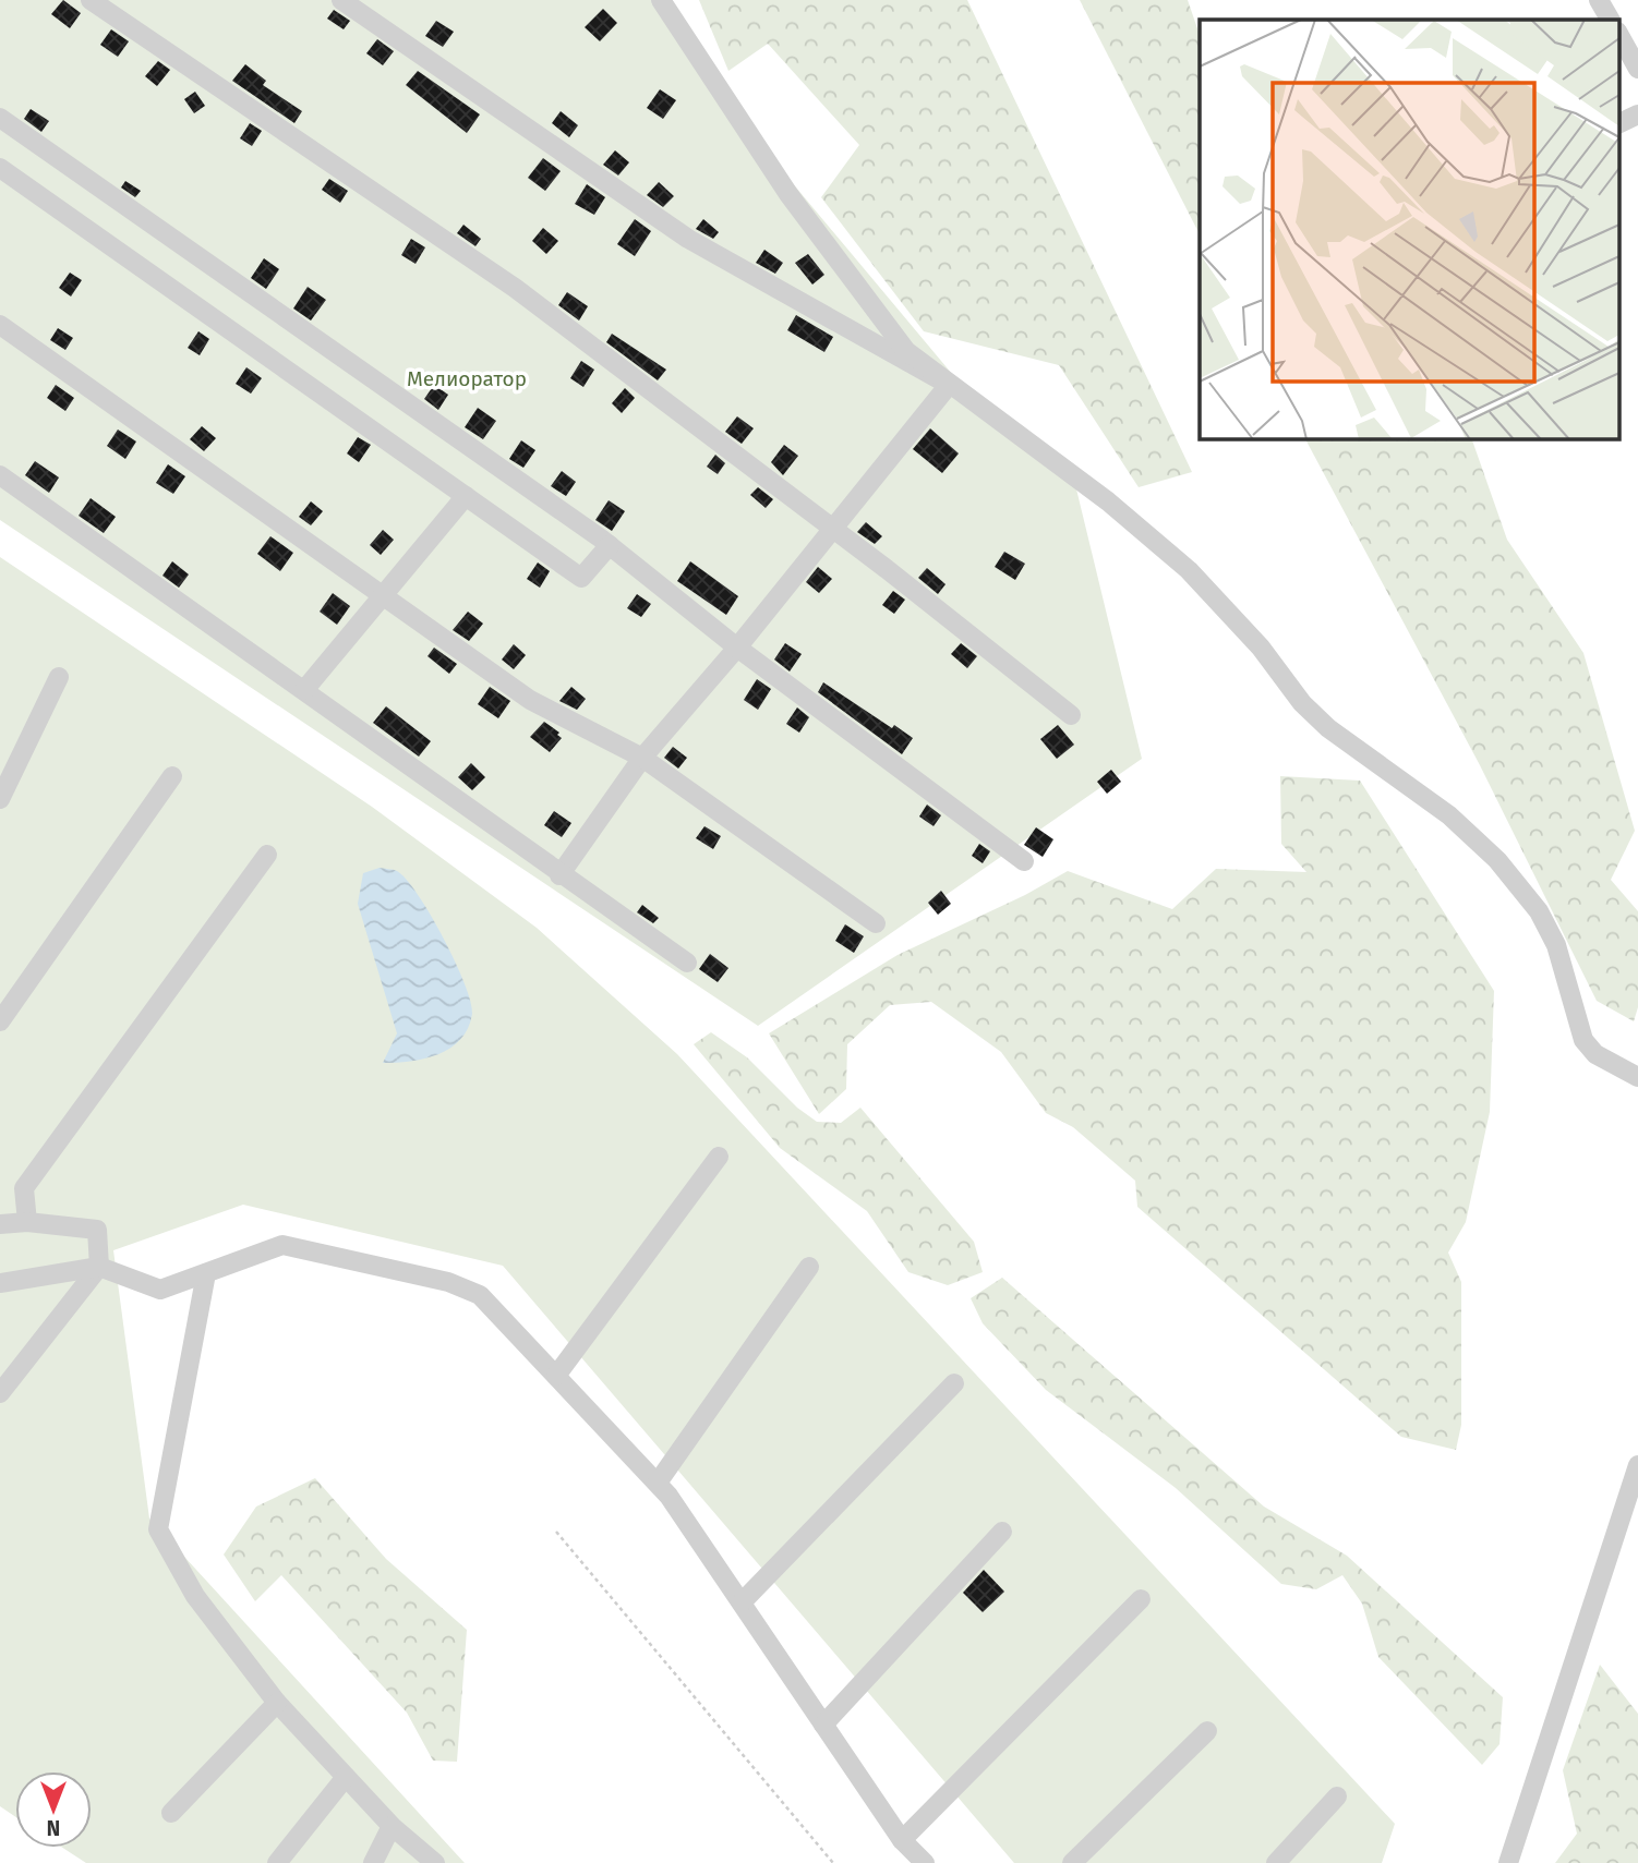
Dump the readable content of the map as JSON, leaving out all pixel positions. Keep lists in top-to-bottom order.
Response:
{
  "parks": ["Мелиоратор"],
  "north": "bottom"
}
